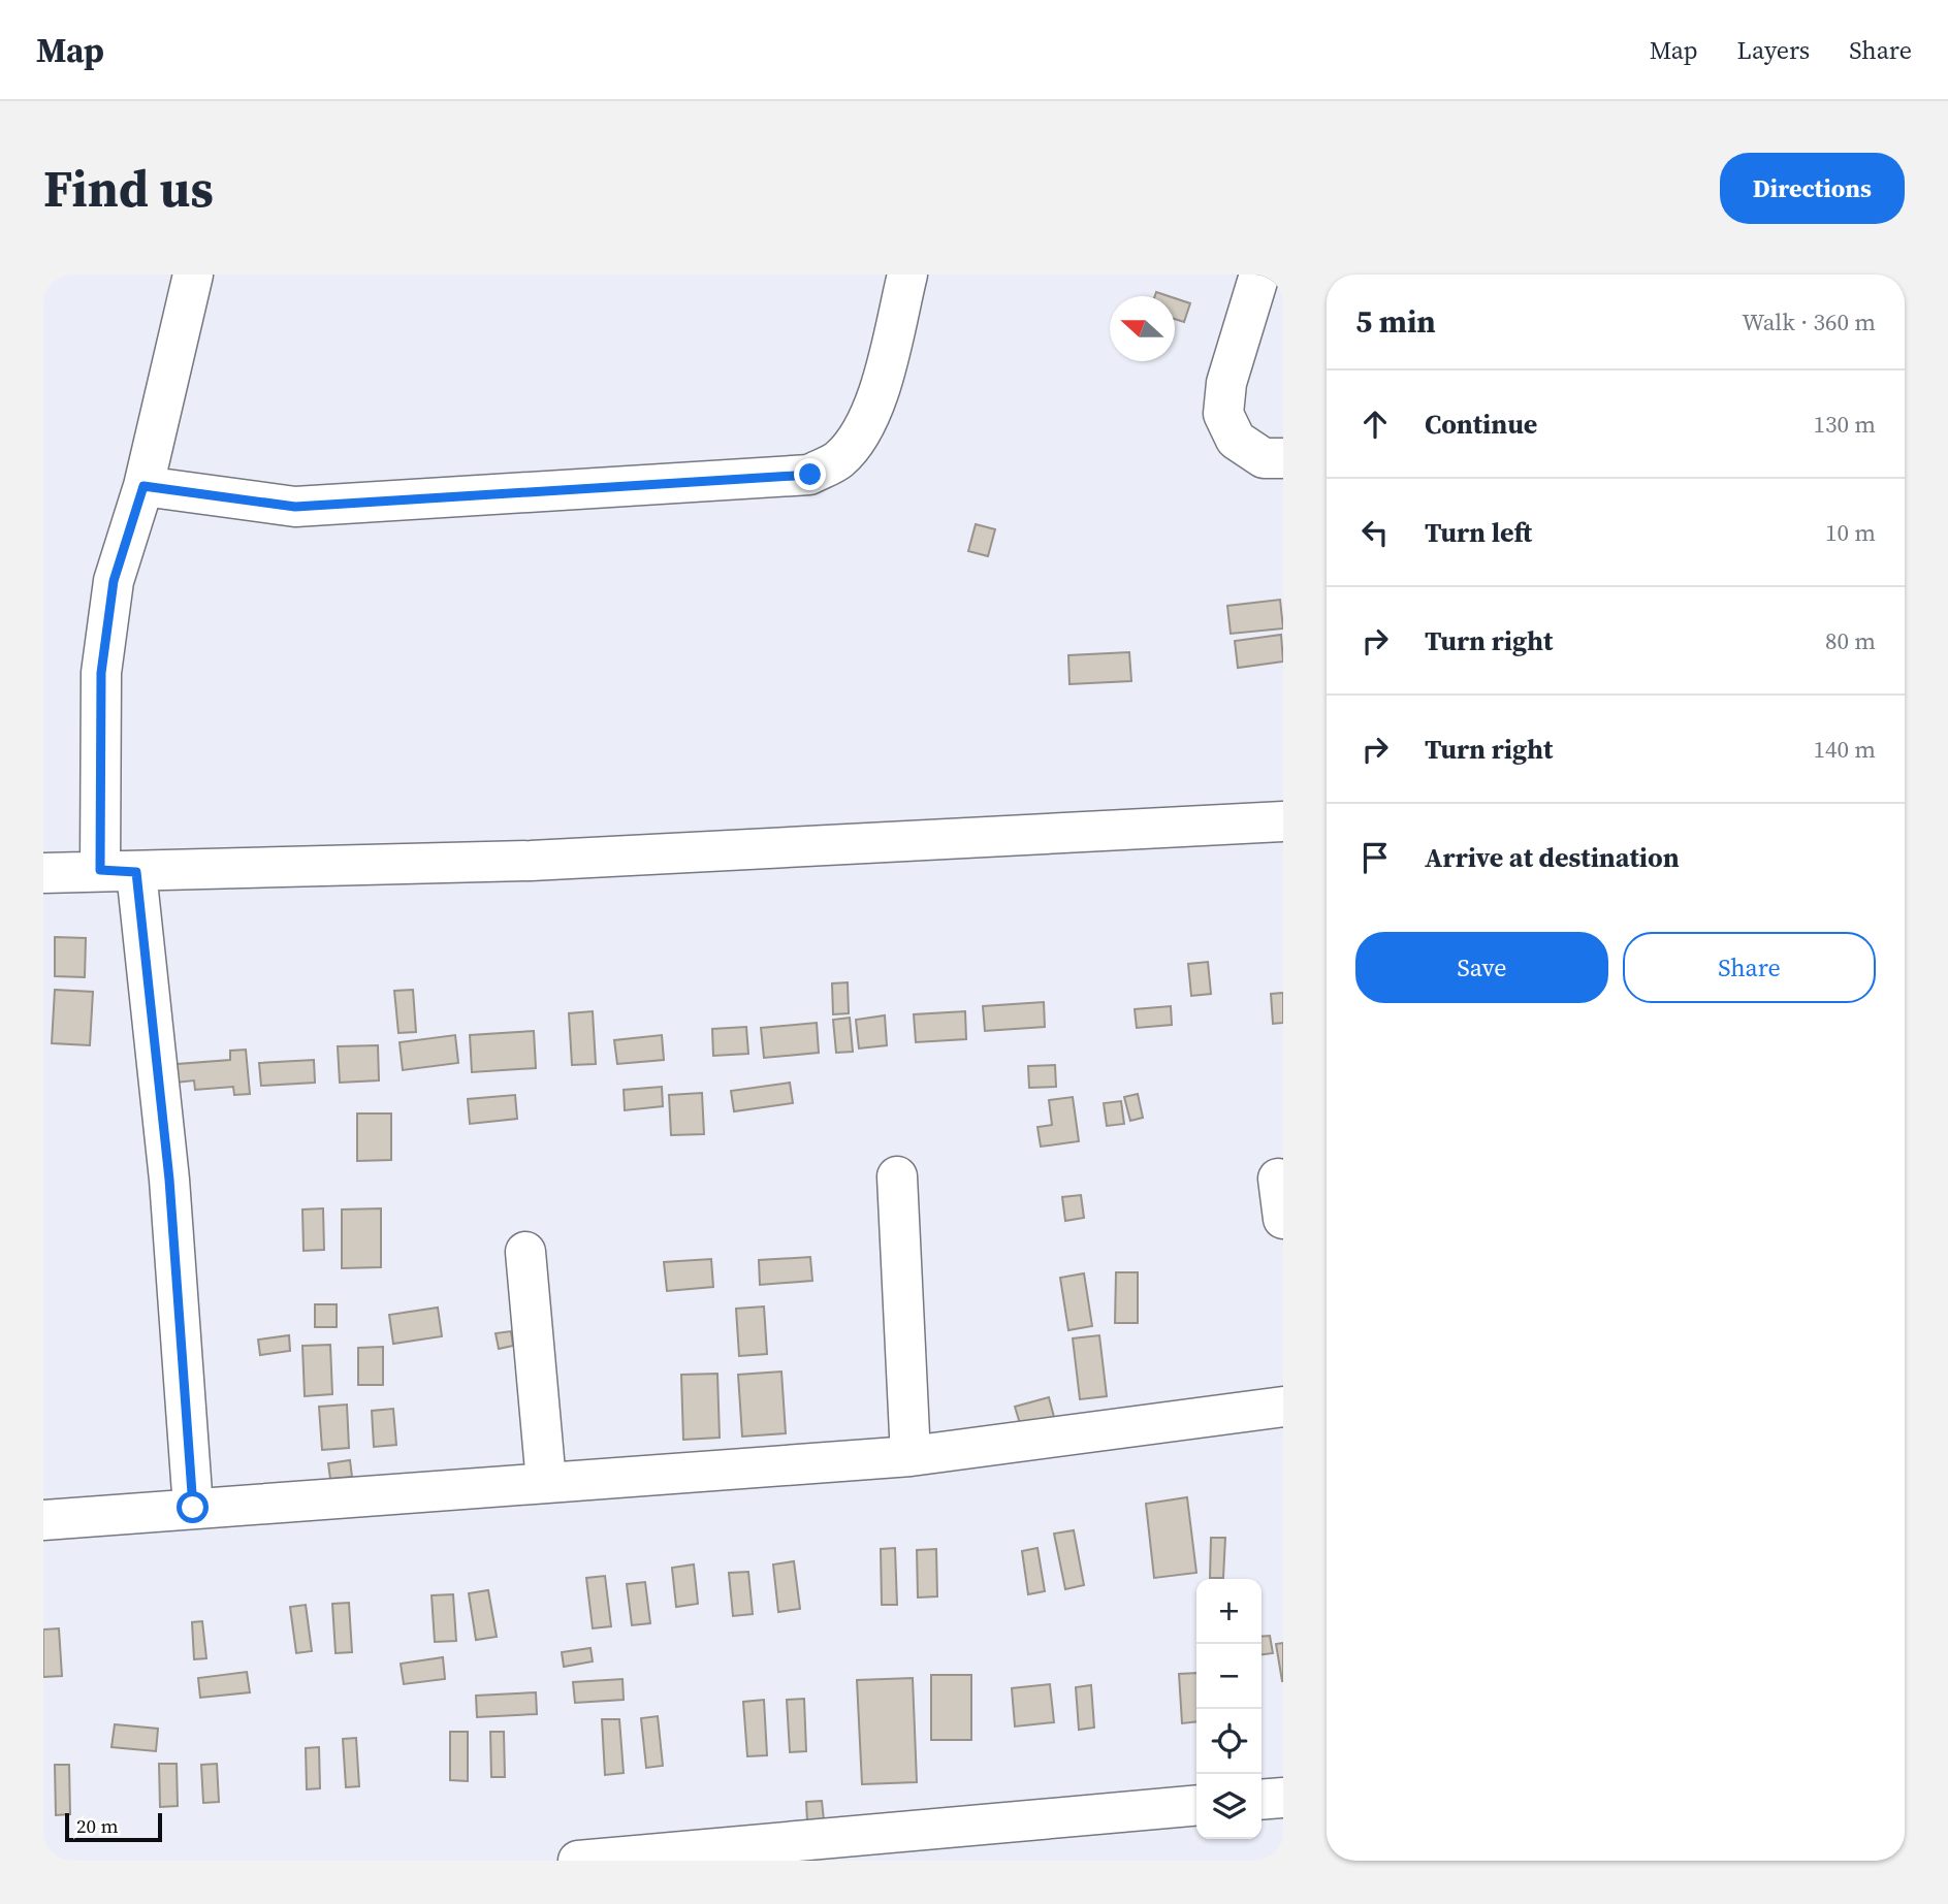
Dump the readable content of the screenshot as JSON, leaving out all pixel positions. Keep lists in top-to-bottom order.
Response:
{
  "scale_bar": "20 m",
  "north": "left",
  "page": {
    "header": "Map",
    "nav": ["Map", "Layers", "Share"],
    "buttons": [
      "Directions",
      ["Save", "Share"]
    ],
    "title": "Find us",
    "heading": ["5 min", "Walk · 360 m"],
    "list": [
      ["Continue", "130 m"],
      ["Turn left", "10 m"],
      ["Turn right", "80 m"],
      ["Turn right", "140 m"],
      "Arrive at destination"
    ],
    "map_buttons": ["+", "−"],
    "scale": "20 m"
  }
}
